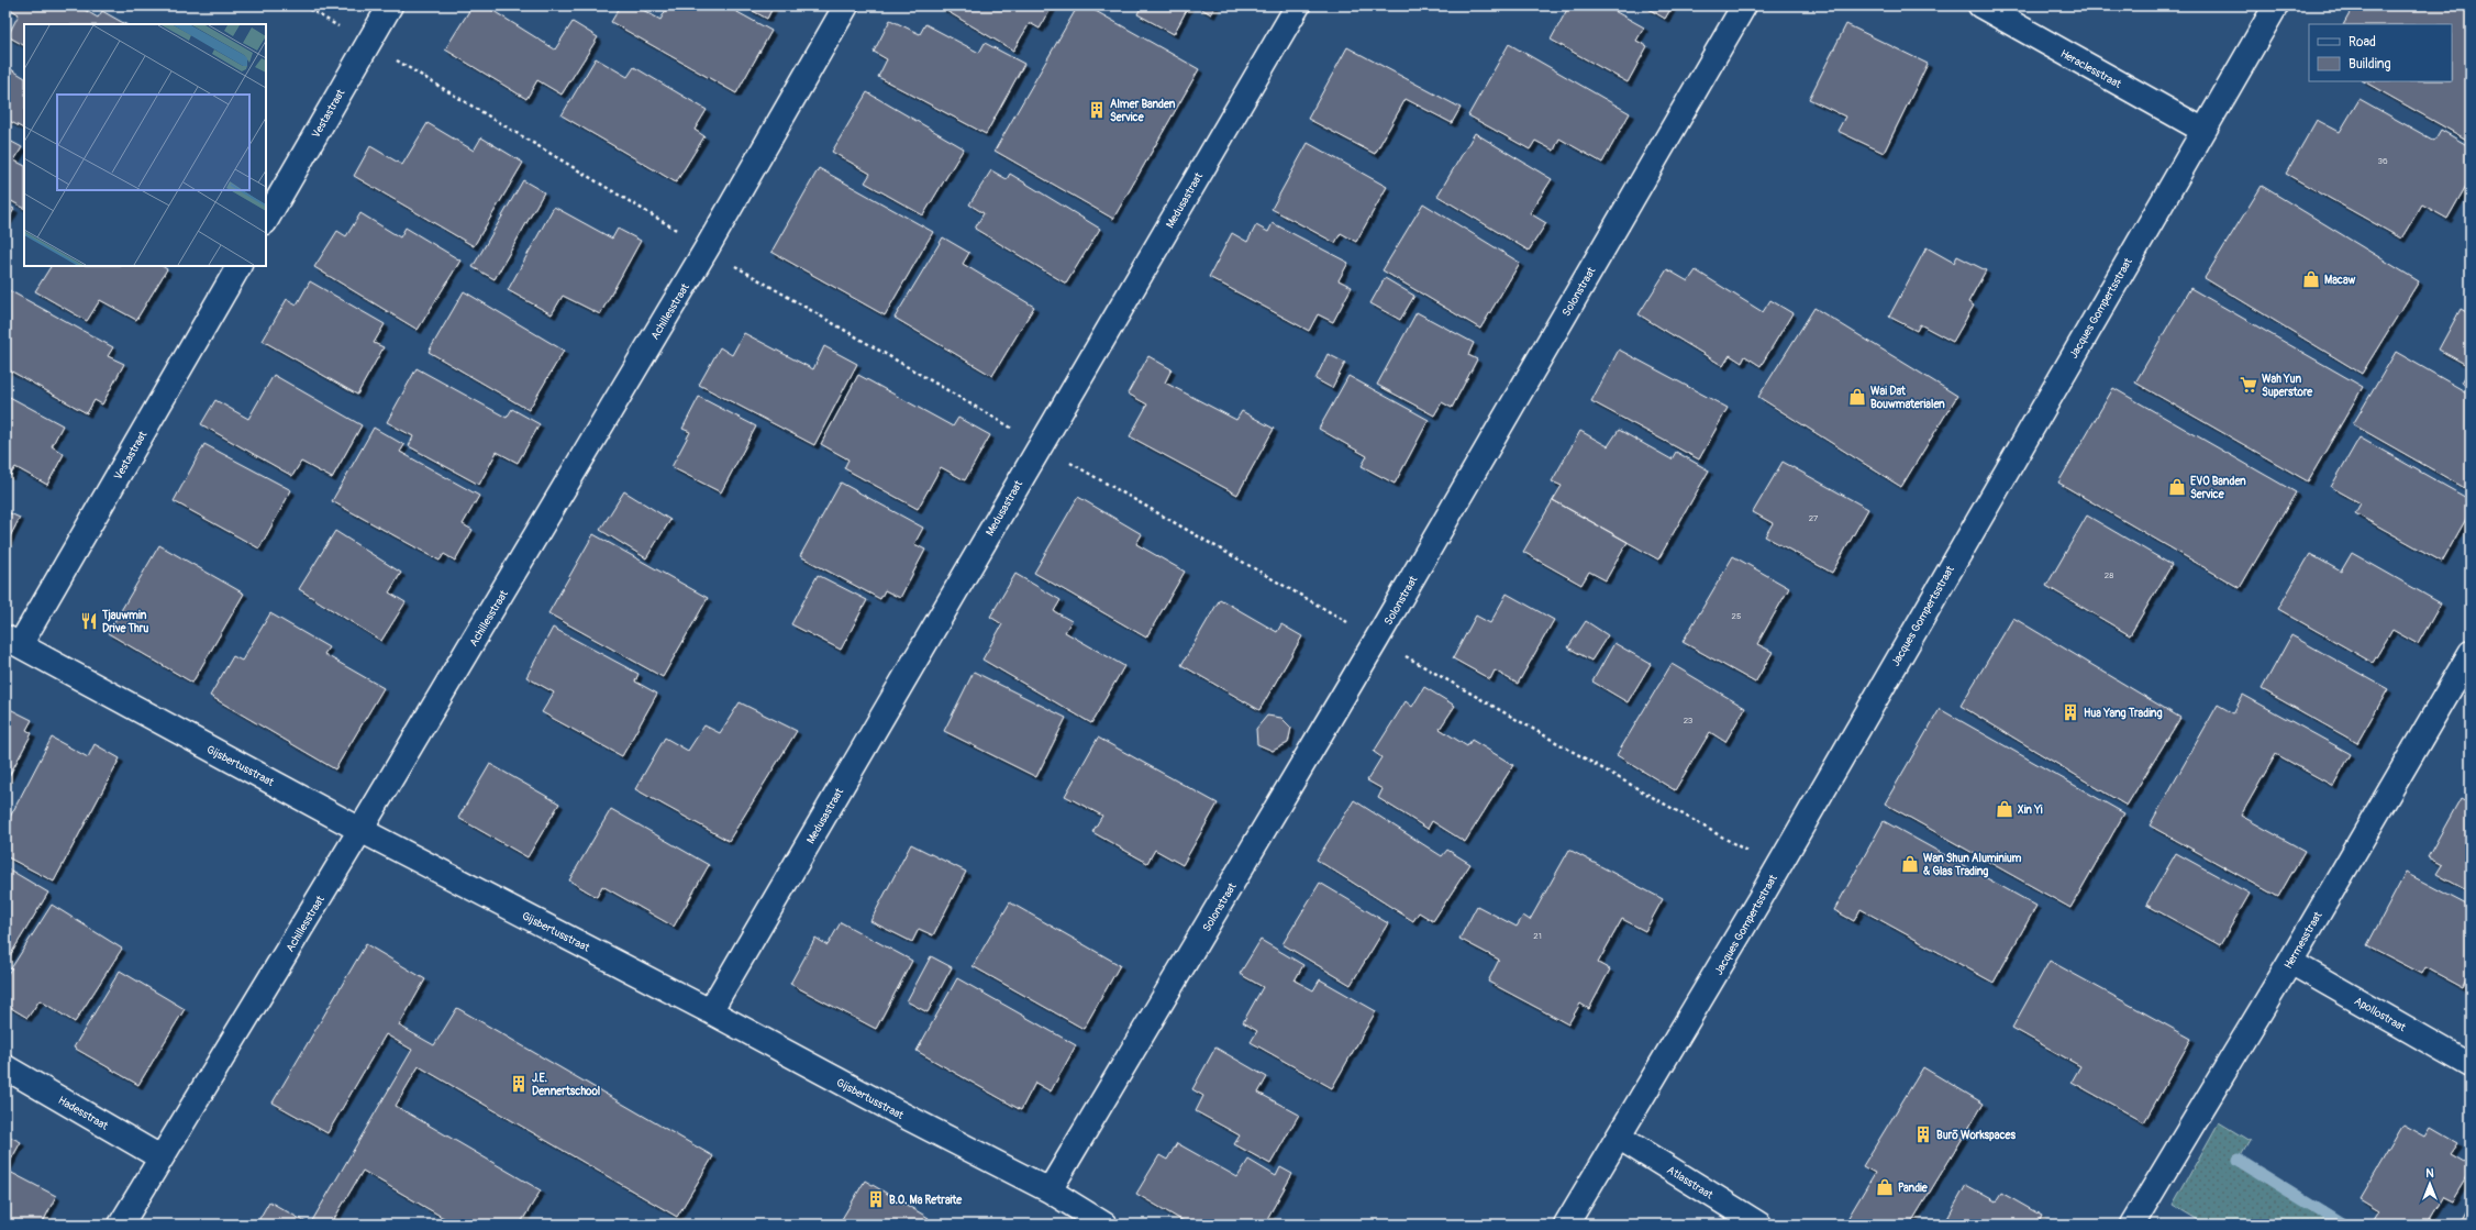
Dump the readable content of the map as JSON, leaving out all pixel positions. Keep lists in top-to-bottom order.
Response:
{
  "streets": {
    "street": [
      "Heraclesstraat",
      "Vestastraat",
      "Medusastraat",
      "Solonstraat",
      "Jacques Gompertsstraat",
      "Achillesstraat",
      "Gijsbertusstraat",
      "Hermesstraat",
      "Apollostraat",
      "Hadesstraat",
      "Atlasstraat"
    ]
  },
  "crossings": [
    ["Heraclesstraat", "Jacques Gompertsstraat"],
    ["Vestastraat", "Gijsbertusstraat"],
    ["Medusastraat", "Gijsbertusstraat"],
    ["Solonstraat", "Gijsbertusstraat"],
    ["Jacques Gompertsstraat", "Atlasstraat"],
    ["Achillesstraat", "Gijsbertusstraat"],
    ["Achillesstraat", "Hadesstraat"],
    ["Hermesstraat", "Apollostraat"]
  ],
  "places": {
    "building": [
      "Almer Banden Service",
      "Hua Yang Trading",
      "J.E. Dennertschool",
      "Burō Workspaces",
      "B.O. Ma Retraite"
    ],
    "shop": [
      "Macaw",
      "Wai Dat Bouwmaterialen",
      "EVO Banden Service",
      "Xin Yi",
      "Wan Shun Aluminium & Glas Trading",
      "Pandie"
    ],
    "supermarket": ["Wah Yun Superstore"],
    "restaurant": ["Tjauwmin Drive Thru"]
  },
  "house_numbers": [
    "36",
    "27",
    "28",
    "25",
    "23",
    "21"
  ],
  "legend": ["Road", "Building"],
  "north": "top"
}
